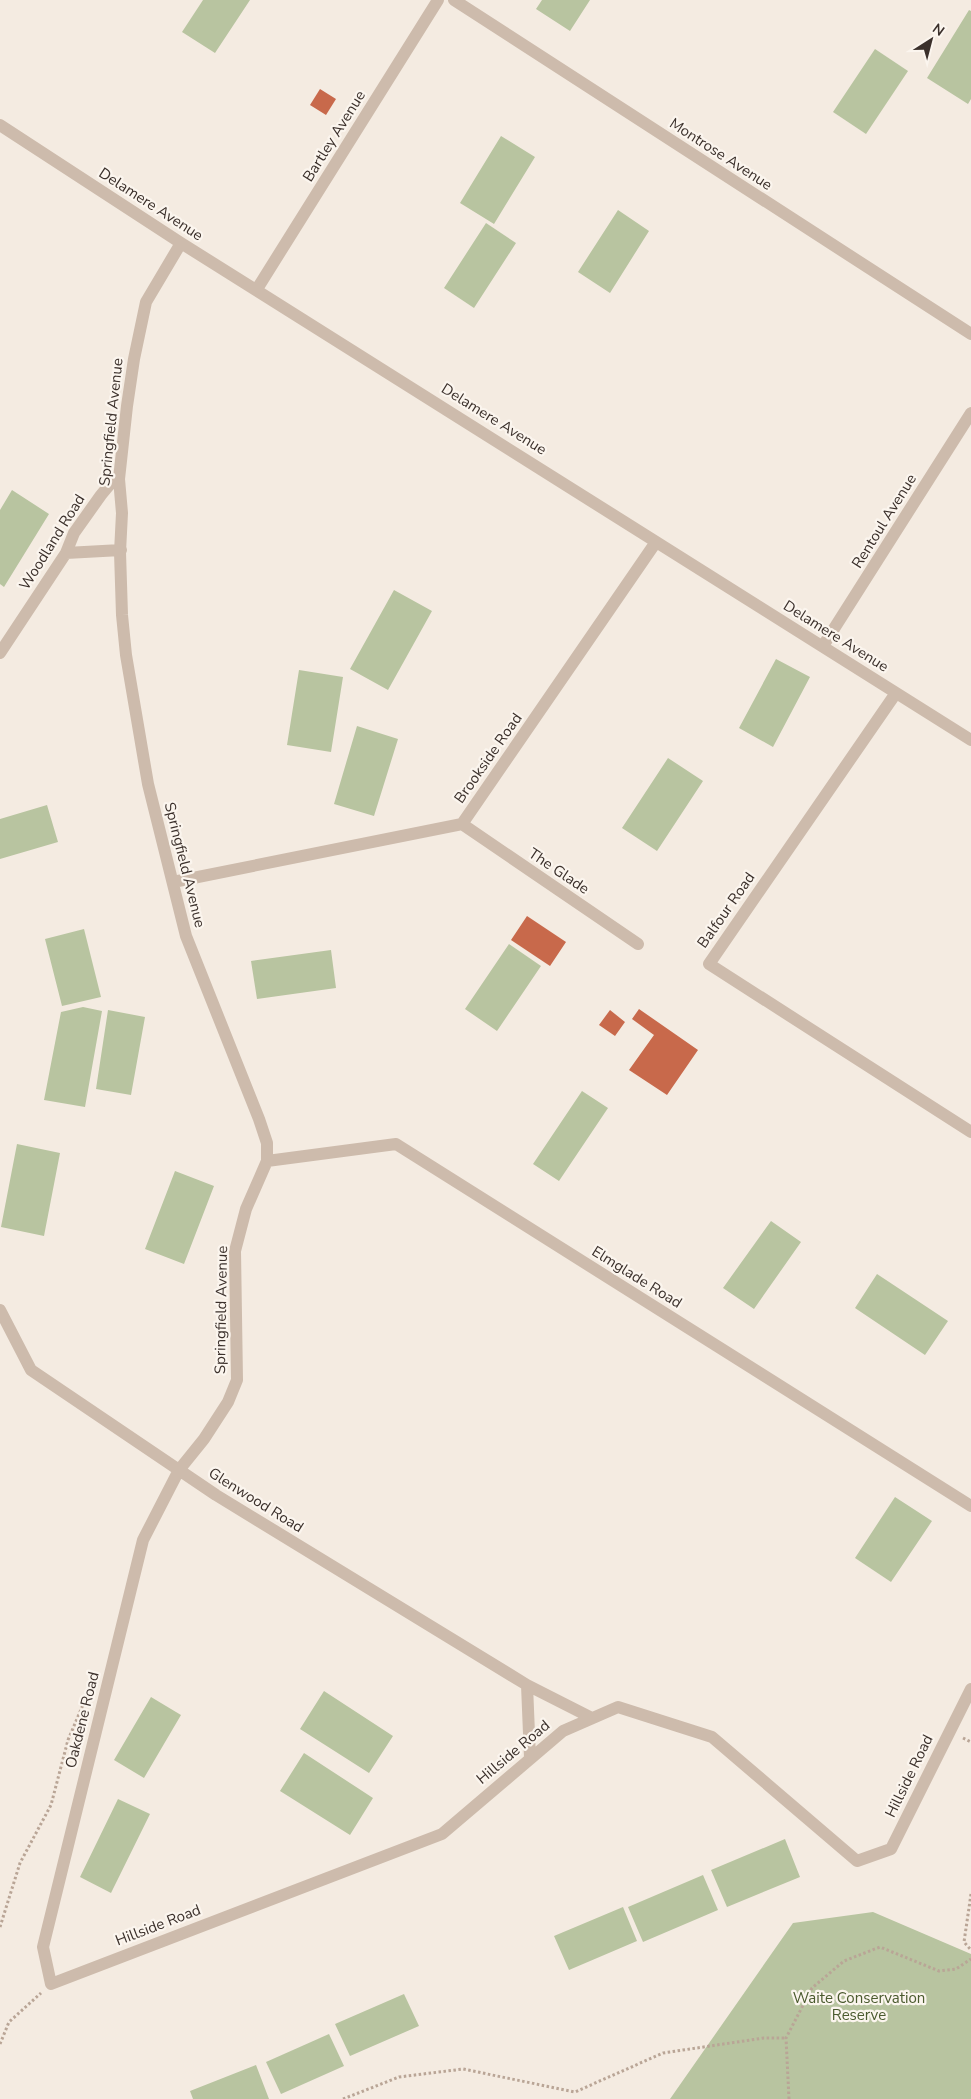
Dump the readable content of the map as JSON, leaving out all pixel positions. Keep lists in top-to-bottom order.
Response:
{
  "streets": {
    "street": [
      "Bartley Avenue",
      "Montrose Avenue",
      "Delamere Avenue",
      "Springfield Avenue",
      "Rentoul Avenue",
      "Woodland Road",
      "Brookside Road",
      "The Glade",
      "Balfour Road",
      "Elmglade Road",
      "Glenwood Road",
      "Oakdene Road",
      "Hillside Road"
    ]
  },
  "crossings": [
    ["Bartley Avenue", "Delamere Avenue"],
    ["Delamere Avenue", "Springfield Avenue"],
    ["Delamere Avenue", "Rentoul Avenue"],
    ["Delamere Avenue", "Brookside Road"],
    ["Delamere Avenue", "Balfour Road"],
    ["Springfield Avenue", "Woodland Road"],
    ["Springfield Avenue", "Brookside Road"],
    ["Springfield Avenue", "Elmglade Road"],
    ["Springfield Avenue", "Glenwood Road"],
    ["Springfield Avenue", "Oakdene Road"],
    ["Brookside Road", "The Glade"],
    ["Glenwood Road", "Oakdene Road"],
    ["Glenwood Road", "Hillside Road"],
    ["Oakdene Road", "Hillside Road"]
  ],
  "parks": ["Waite Conservation Reserve"],
  "north": "top right"
}
